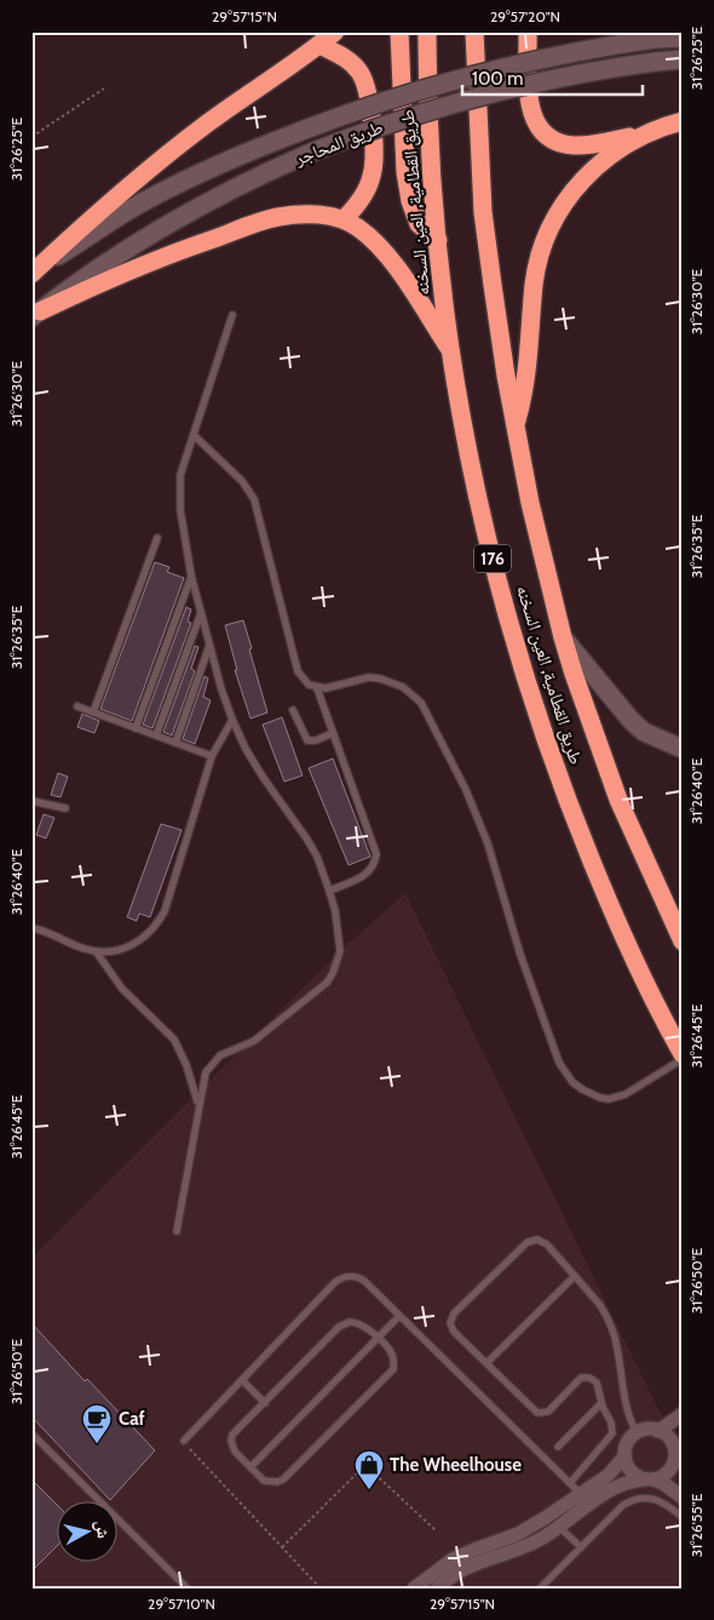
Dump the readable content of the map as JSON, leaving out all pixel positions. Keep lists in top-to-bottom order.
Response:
{
  "streets": {
    "highway": ["طريق القطامية, العين السخنه", "176"],
    "street": ["طريق المحاجر"]
  },
  "places": {
    "cafe": ["Caf"],
    "shop": ["The Wheelhouse"]
  },
  "scale_bar": "100 m",
  "north": "right",
  "coordinates": [
    "29°57'15\"N",
    "29°57'20\"N",
    "31°26'25\"E",
    "31°26'30\"E",
    "31°26'35\"E",
    "31°26'40\"E",
    "31°26'45\"E",
    "31°26'50\"E",
    "31°26'55\"E",
    "29°57'10\"N"
  ]
}
